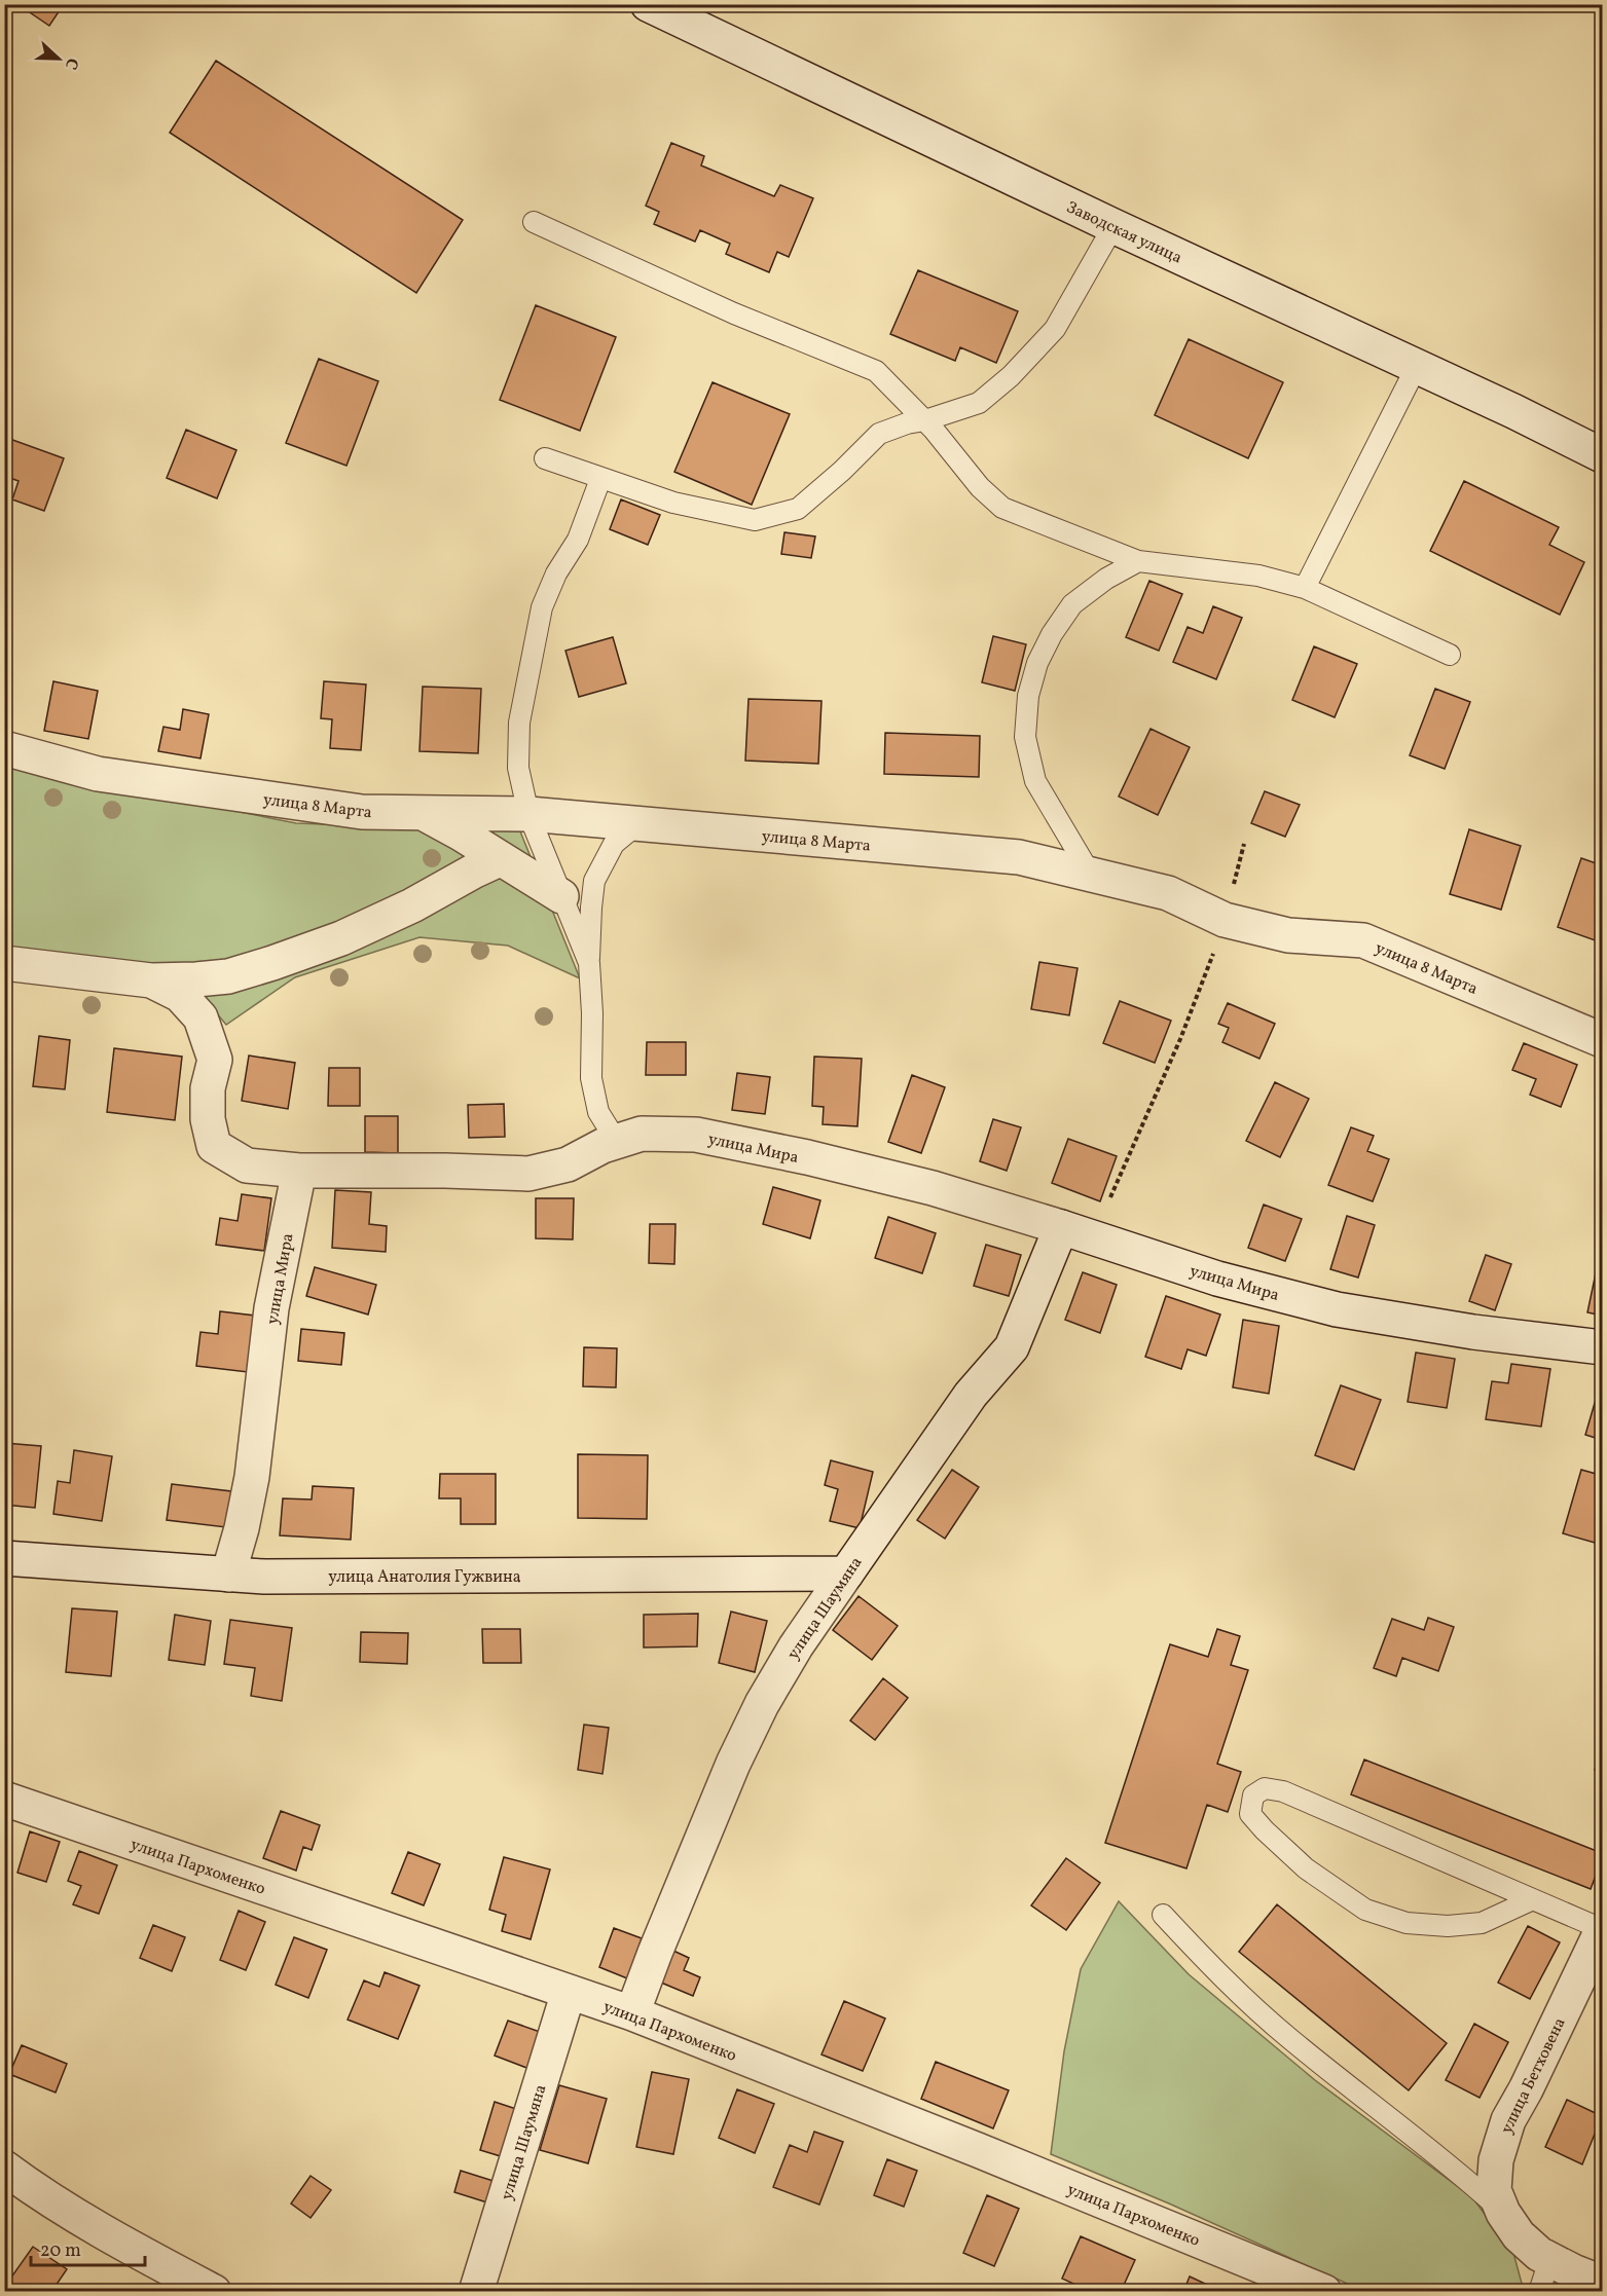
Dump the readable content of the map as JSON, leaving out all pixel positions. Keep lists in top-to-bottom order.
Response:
{
  "streets": {
    "street": [
      "Заводская улица",
      "улица 8 Марта",
      "улица Мира",
      "улица Анатолия Гужвина",
      "улица Шаумяна",
      "улица Пархоменко",
      "улица Бетховена"
    ]
  },
  "crossings": [
    ["улица Мира", "улица Анатолия Гужвина"],
    ["улица Мира", "улица Шаумяна"],
    ["улица Анатолия Гужвина", "улица Шаумяна"],
    ["улица Шаумяна", "улица Пархоменко"]
  ],
  "scale_bar": "20 m",
  "north": "right"
}
